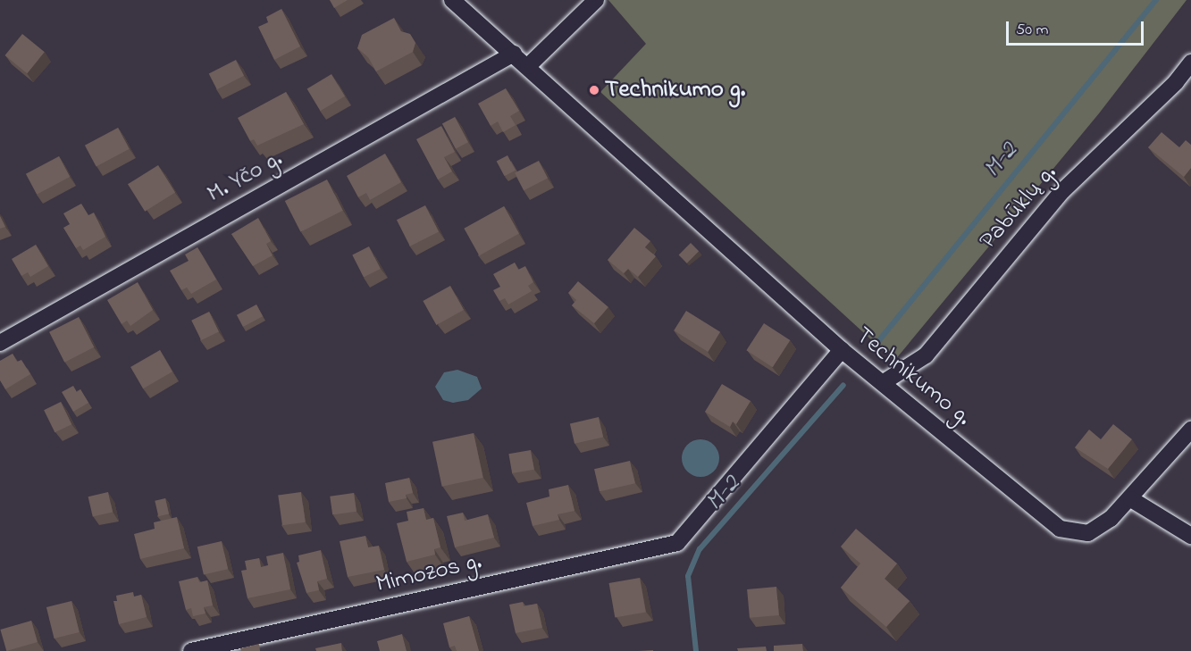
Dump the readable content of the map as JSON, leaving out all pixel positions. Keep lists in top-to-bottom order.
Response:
{
  "streets": {
    "street": [
      "M. Yčo g.",
      "Pabūklų g.",
      "Technikumo g.",
      "Mimozos g."
    ]
  },
  "crossings": [
    ["M. Yčo g.", "Technikumo g."],
    ["Pabūklų g.", "Technikumo g."],
    ["Technikumo g.", "Mimozos g."]
  ],
  "water": ["M-2"],
  "places": ["Technikumo g."],
  "scale_bar": "50 m"
}
